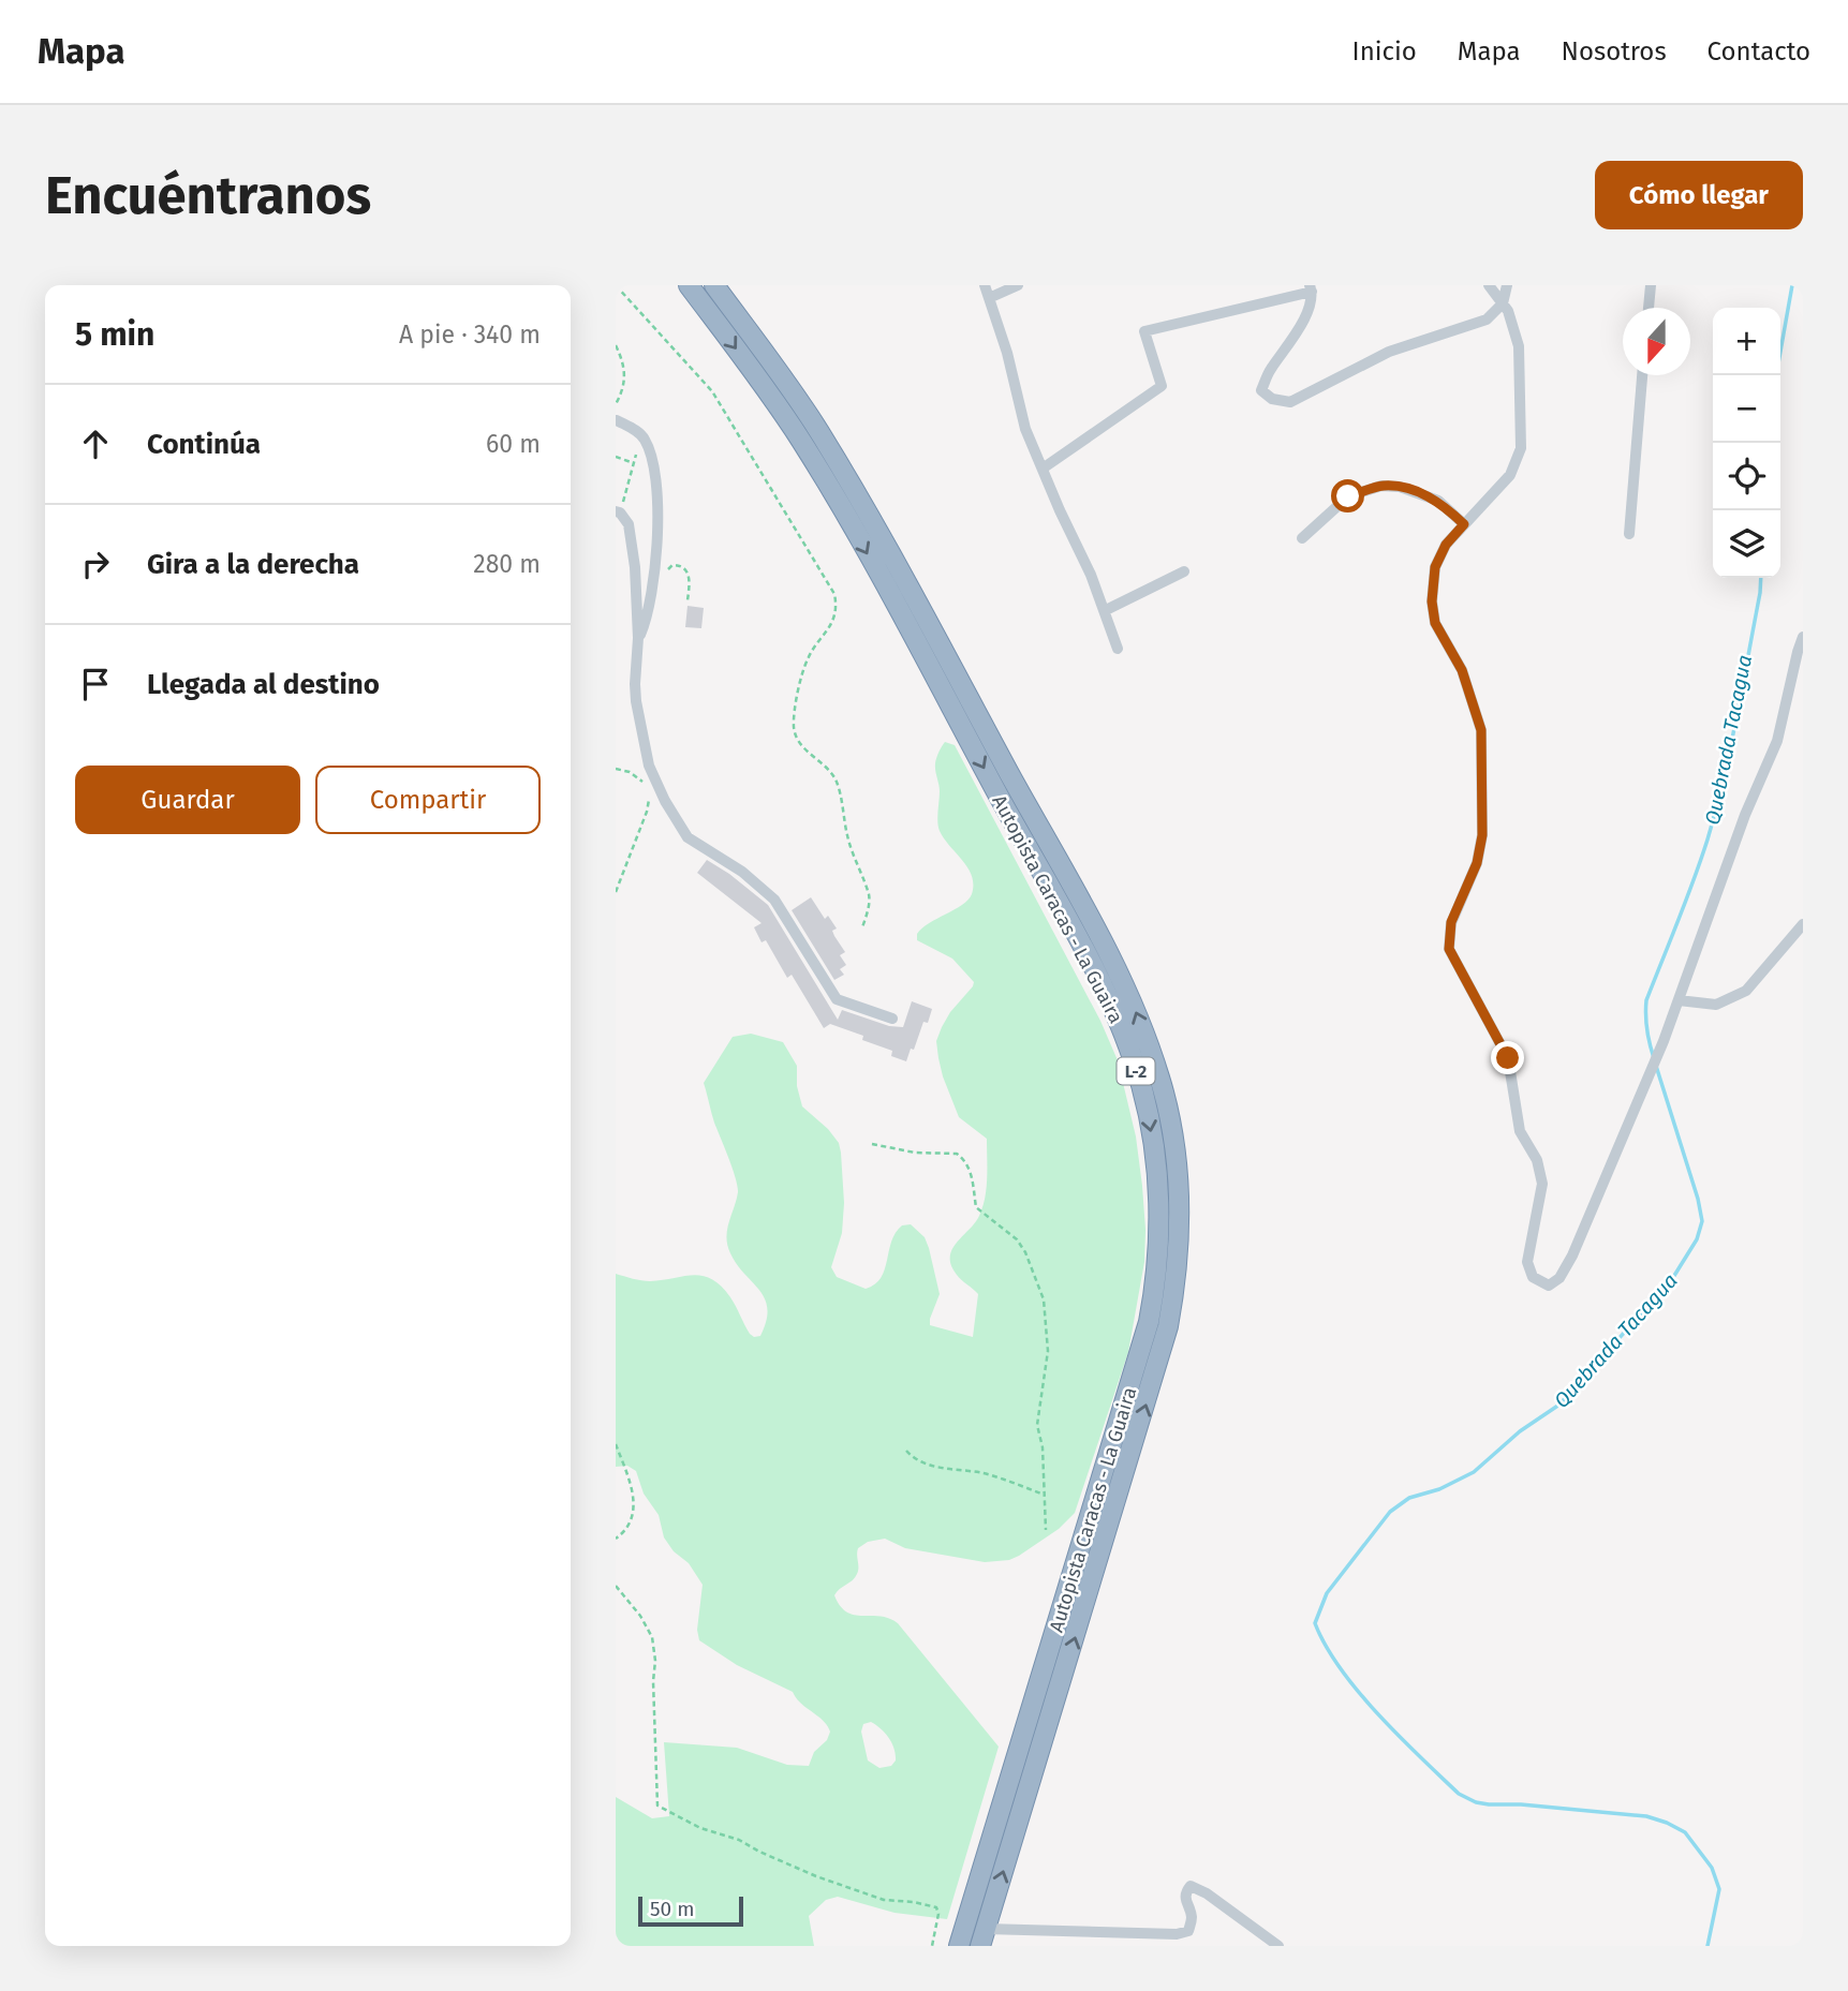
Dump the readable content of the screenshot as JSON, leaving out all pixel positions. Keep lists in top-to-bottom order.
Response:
{
  "streets": {
    "highway": ["Autopista Caracas - La Guaira", "L-2"]
  },
  "water": ["Quebrada Tacagua"],
  "scale_bar": "50 m",
  "north": "bottom",
  "page": {
    "header": "Mapa",
    "nav": [
      "Inicio",
      "Mapa",
      "Nosotros",
      "Contacto"
    ],
    "buttons": [
      "Cómo llegar",
      ["Guardar", "Compartir"]
    ],
    "title": "Encuéntranos",
    "heading": ["5 min", "A pie · 340 m"],
    "map_buttons": ["+", "−"],
    "list": [
      ["Continúa", "60 m"],
      ["Gira a la derecha", "280 m"],
      "Llegada al destino"
    ],
    "scale": "50 m"
  }
}
